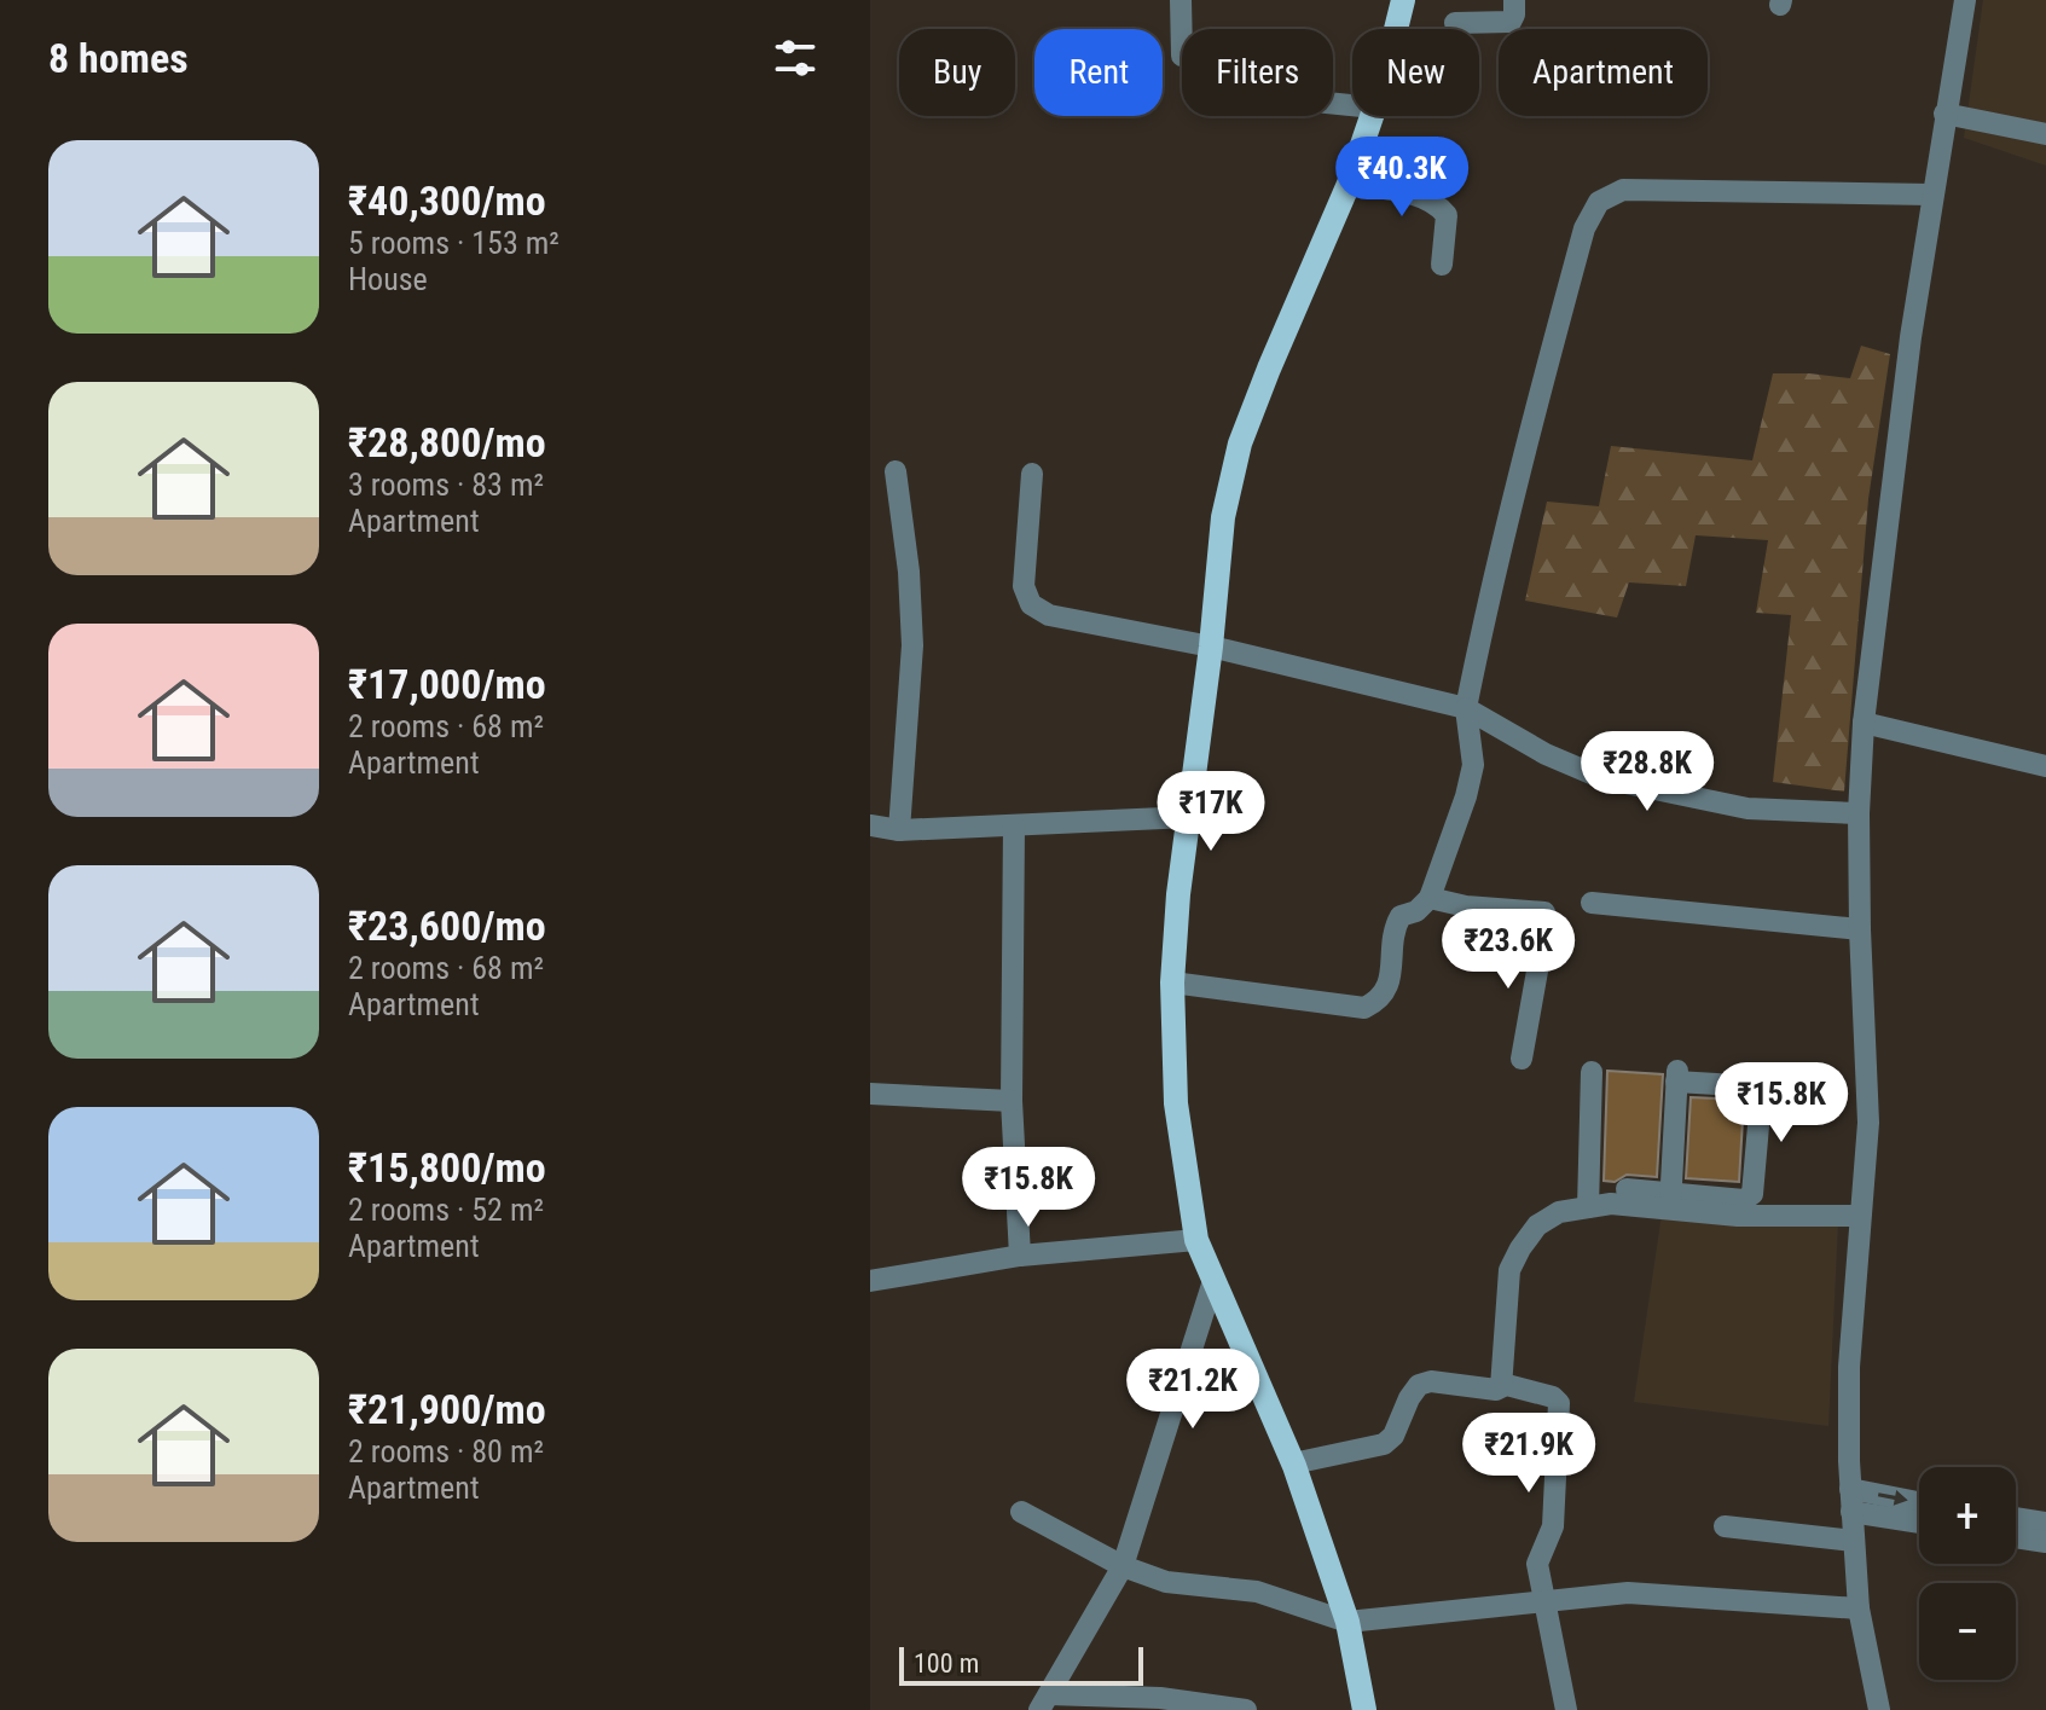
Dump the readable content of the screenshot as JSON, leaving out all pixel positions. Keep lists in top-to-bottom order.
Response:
{
  "scale_bar": "100 m",
  "page": {
    "heading": "8 homes",
    "chip": [
      "Buy",
      "Rent",
      "Filters",
      "New",
      "Apartment"
    ],
    "list": [
      {
        "name": "₹40,300/mo",
        "note": "5 rooms · 153 m² · House"
      },
      {
        "name": "₹28,800/mo",
        "note": "3 rooms · 83 m² · Apartment"
      },
      {
        "name": "₹17,000/mo",
        "note": "2 rooms · 68 m² · Apartment"
      },
      {
        "name": "₹23,600/mo",
        "note": "2 rooms · 68 m² · Apartment"
      },
      {
        "name": "₹15,800/mo",
        "note": "2 rooms · 52 m² · Apartment"
      },
      {
        "name": "₹21,900/mo",
        "note": "2 rooms · 80 m² · Apartment"
      }
    ],
    "price": [
      "₹40.3K",
      "₹28.8K",
      "₹17K",
      "₹23.6K",
      "₹15.8K",
      "₹15.8K",
      "₹21.2K",
      "₹21.9K"
    ],
    "map_buttons": ["+", "−"],
    "scale": "100 m"
  }
}
